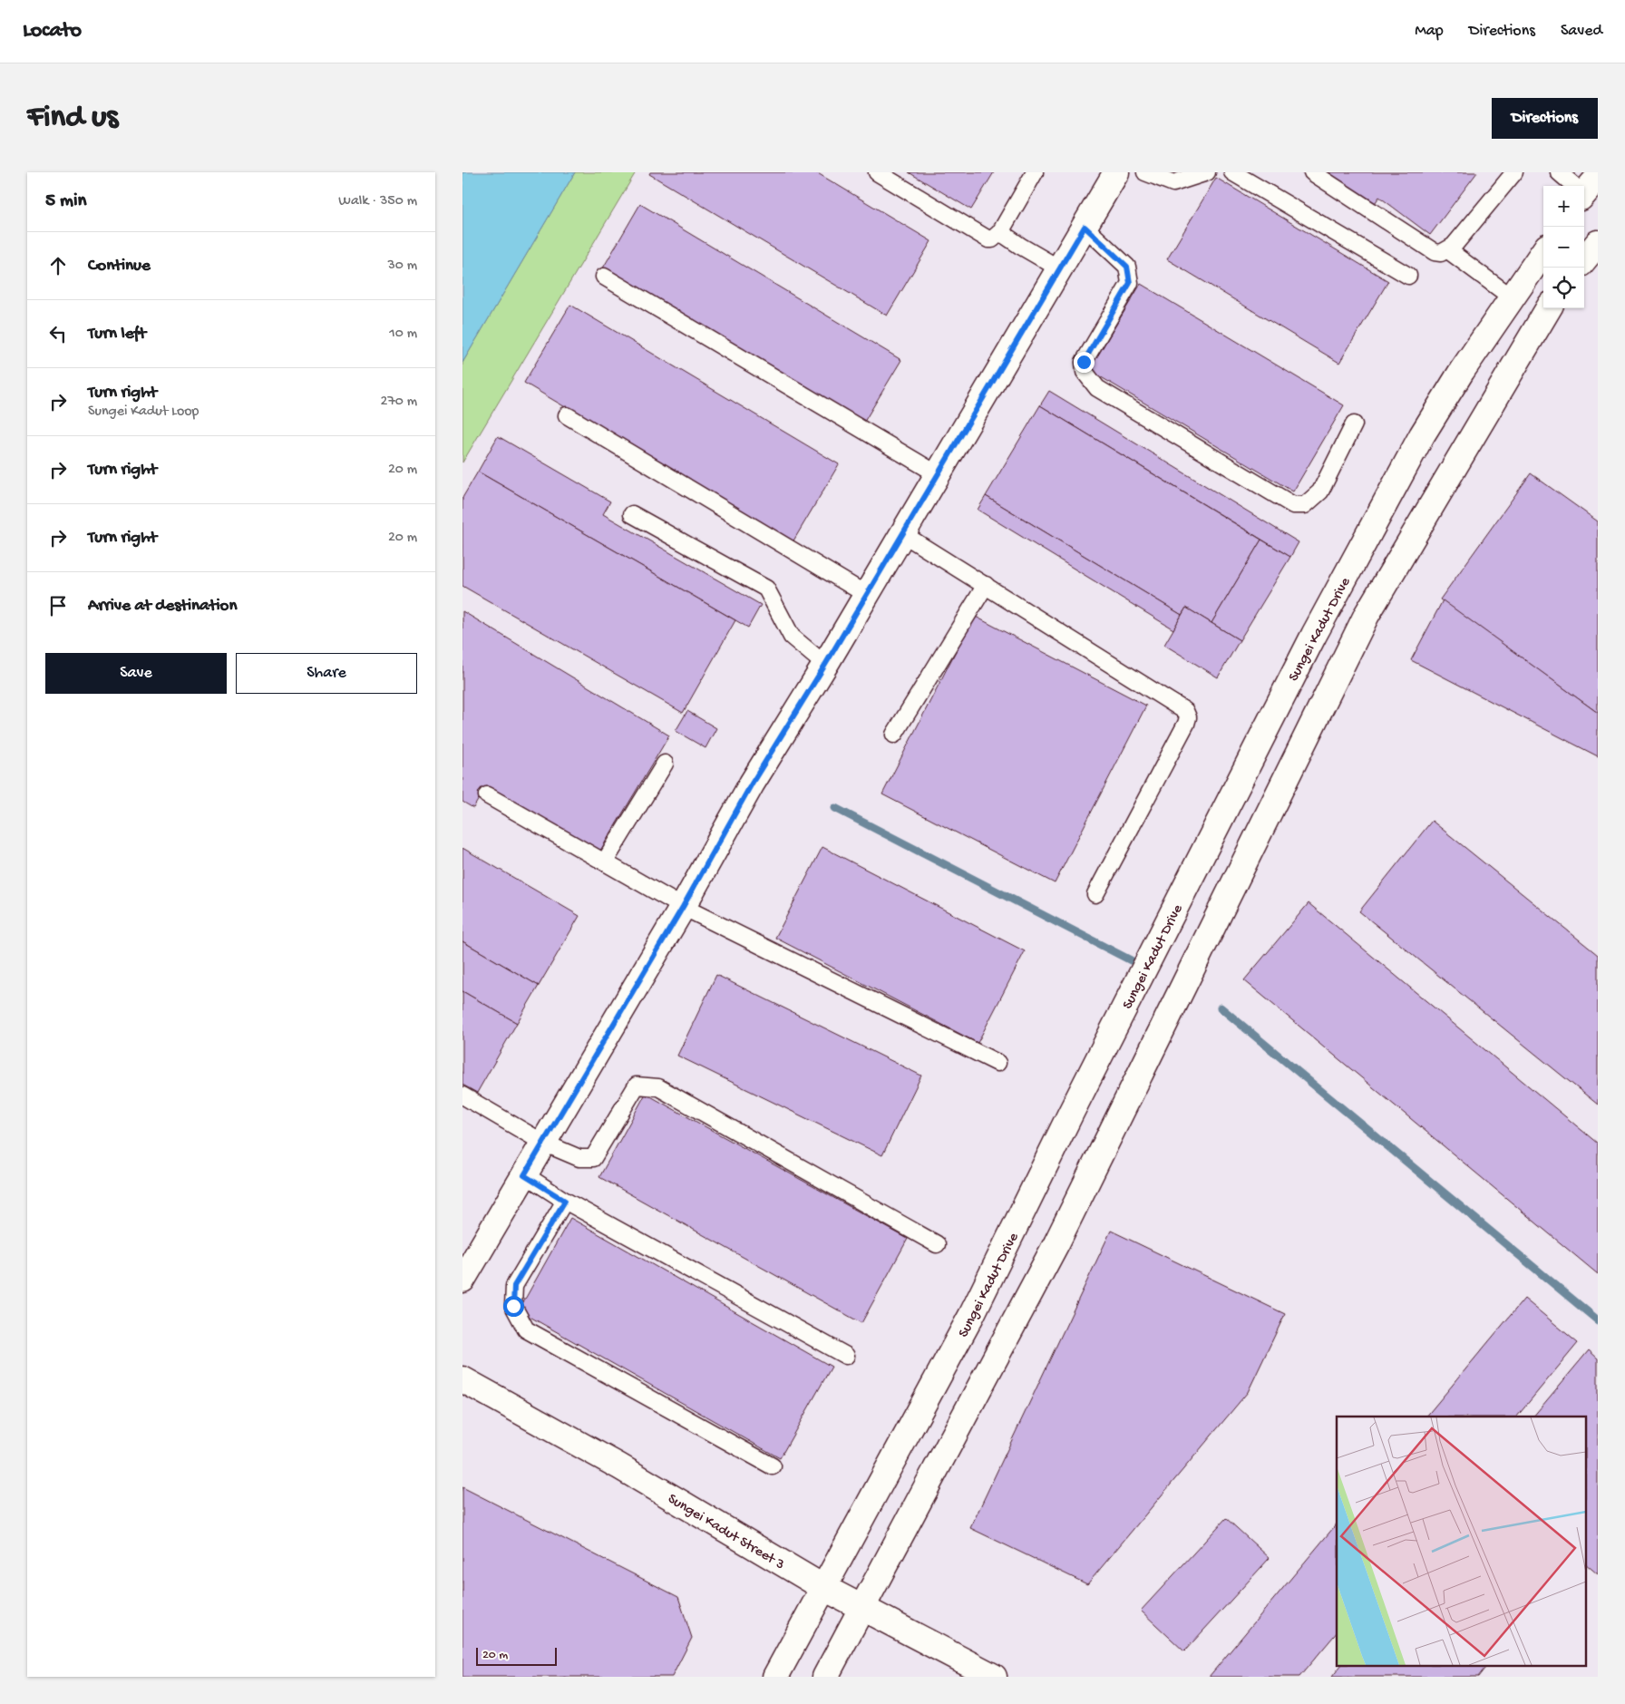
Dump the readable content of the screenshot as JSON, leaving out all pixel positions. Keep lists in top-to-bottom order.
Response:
{
  "streets": {
    "main road": ["Sungei Kadut Drive", "Sungei Kadut Street 3"]
  },
  "crossings": [
    ["Sungei Kadut Drive", "Sungei Kadut Street 3"]
  ],
  "scale_bar": "20 m",
  "page": {
    "header": "Locato",
    "nav": ["Map", "Directions", "Saved"],
    "buttons": [
      "Directions",
      ["Save", "Share"]
    ],
    "title": "Find us",
    "heading": ["5 min", "Walk · 350 m"],
    "map_buttons": ["+", "−"],
    "list": [
      ["Continue", "30 m"],
      ["Turn left", "10 m"],
      ["Turn right", "Sungei Kadut Loop", "270 m"],
      ["Turn right", "20 m"],
      ["Turn right", "20 m"],
      "Arrive at destination"
    ],
    "scale": "20 m"
  }
}
